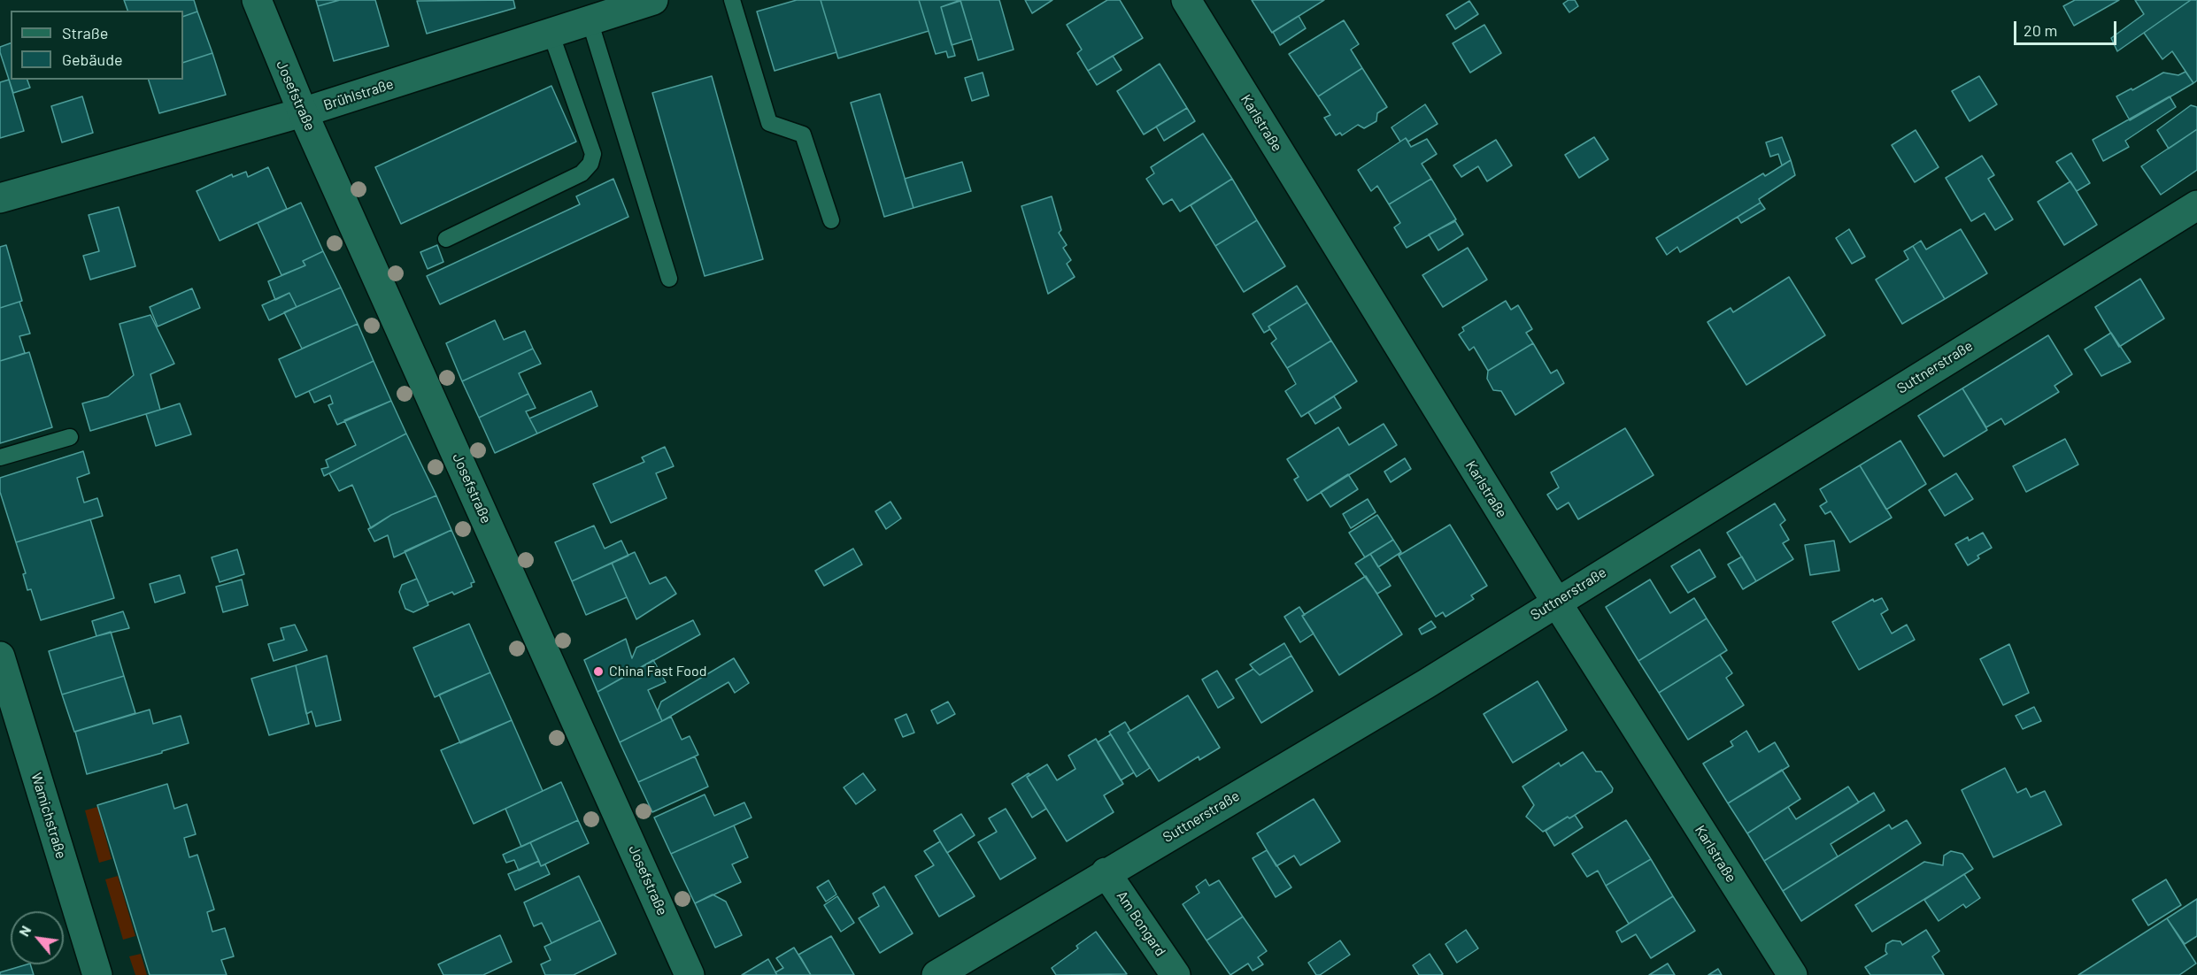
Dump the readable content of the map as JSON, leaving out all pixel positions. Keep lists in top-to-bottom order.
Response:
{
  "streets": {
    "street": [
      "Brühlstraße",
      "Josefstraße",
      "Karlstraße",
      "Suttnerstraße",
      "Wamichstraße",
      "Am Bongard"
    ]
  },
  "crossings": [
    ["Brühlstraße", "Josefstraße"],
    ["Karlstraße", "Suttnerstraße"],
    ["Suttnerstraße", "Am Bongard"]
  ],
  "places": ["China Fast Food"],
  "legend": ["Straße", "Gebäude"],
  "scale_bar": "20 m",
  "north": "top left"
}
